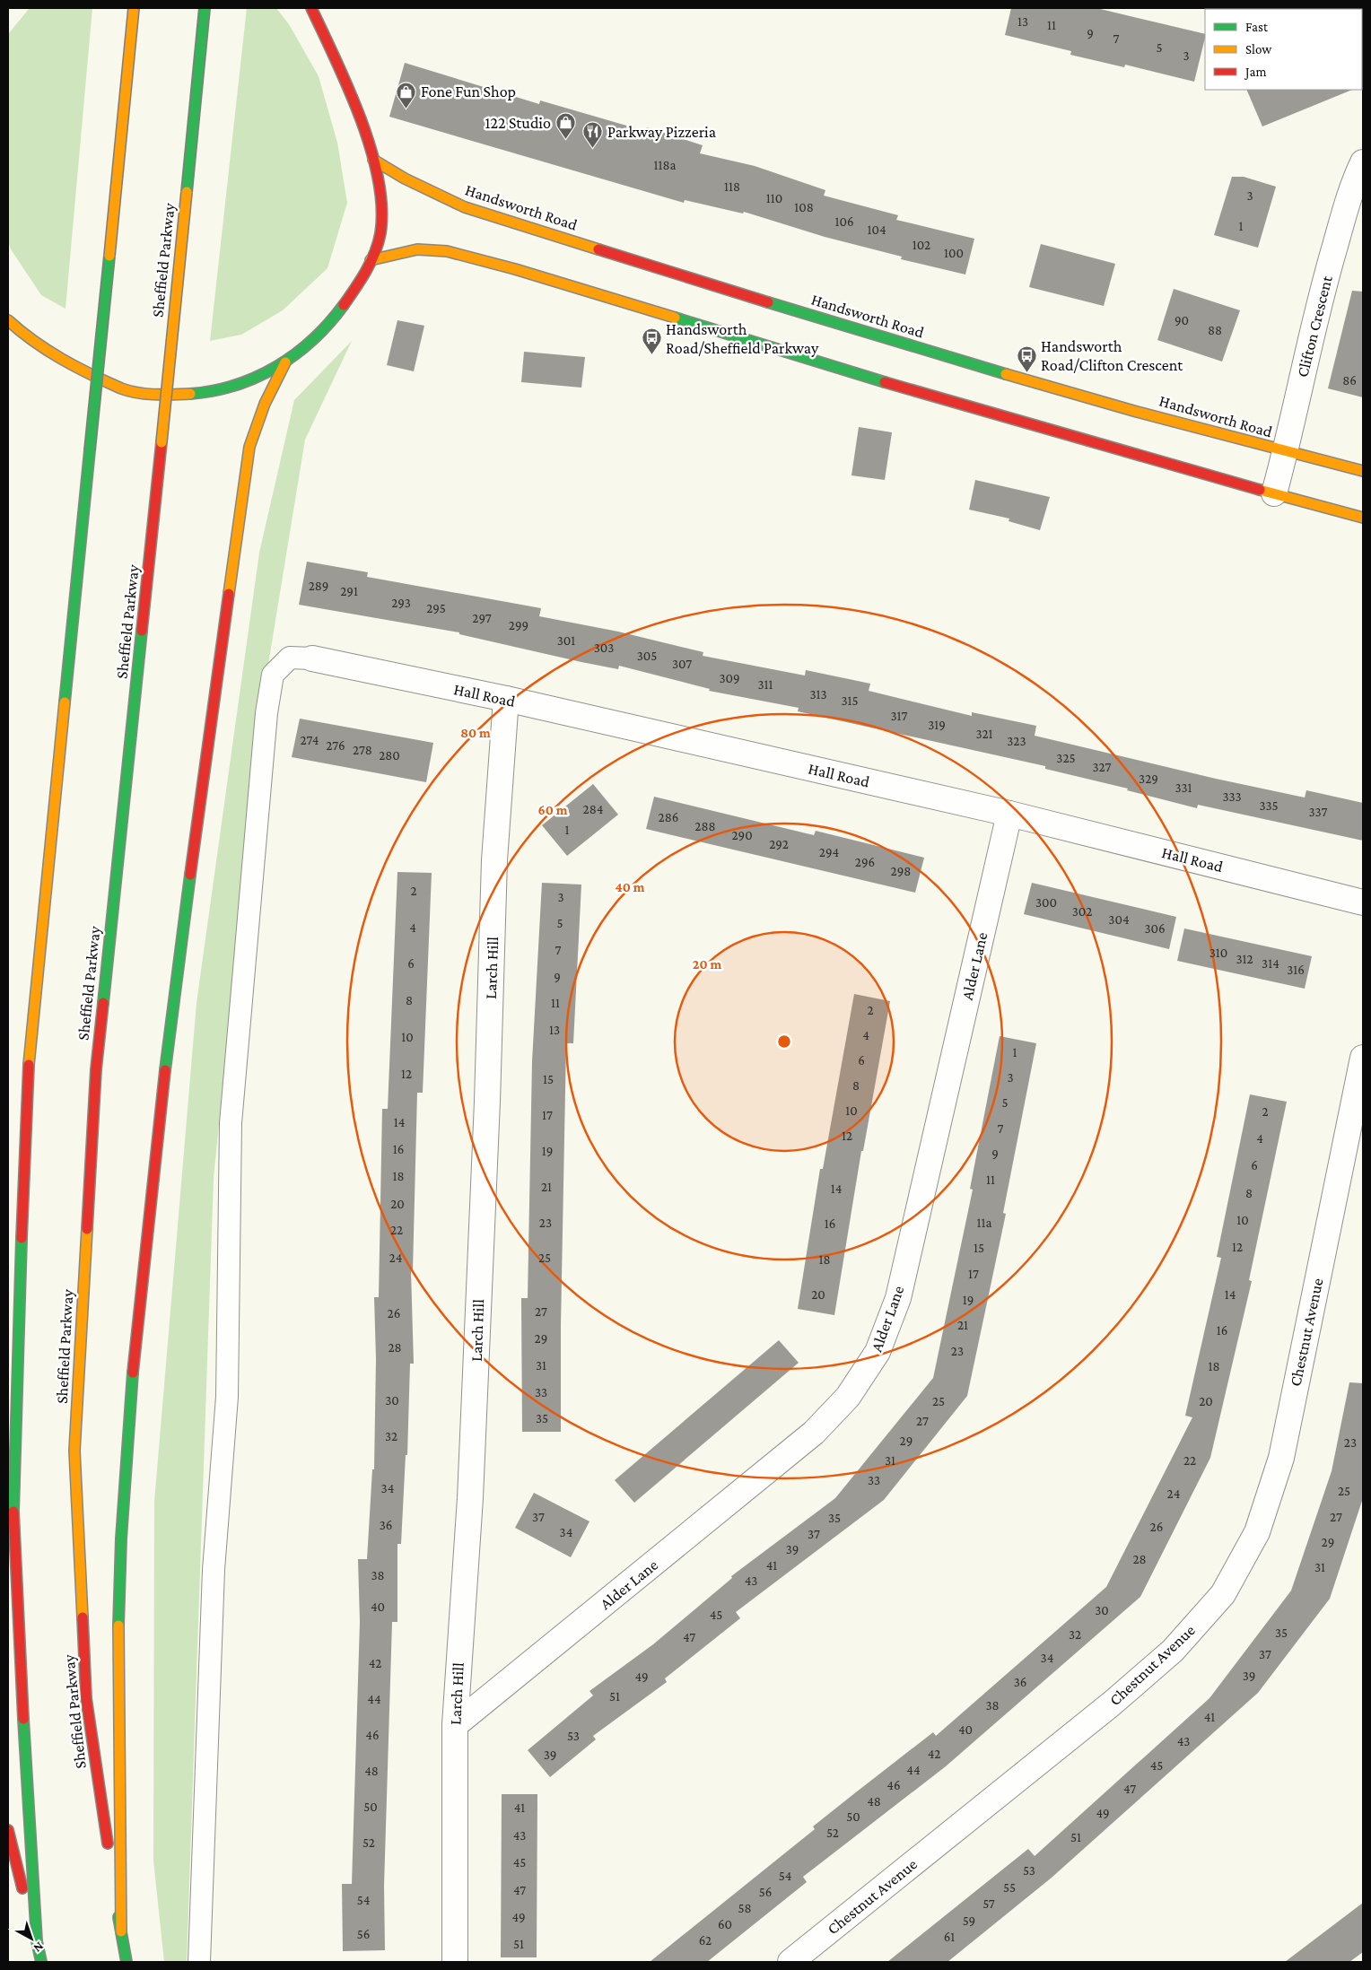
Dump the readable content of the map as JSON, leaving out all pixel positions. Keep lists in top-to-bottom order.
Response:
{
  "streets": {
    "main road": ["Handsworth Road", "Sheffield Parkway"],
    "street": [
      "Clifton Crescent",
      "Hall Road",
      "Alder Lane",
      "Larch Hill",
      "Chestnut Avenue"
    ]
  },
  "crossings": [
    ["Handsworth Road", "Clifton Crescent"],
    ["Hall Road", "Alder Lane"],
    ["Hall Road", "Larch Hill"],
    ["Alder Lane", "Larch Hill"]
  ],
  "places": {
    "shop": ["Fone Fun Shop", "122 Studio"],
    "restaurant": ["Parkway Pizzeria"],
    "bus stop": ["Handsworth Road/Sheffield Parkway", "Handsworth Road/Clifton Crescent"]
  },
  "house_numbers": [
    "13",
    "11",
    "9",
    "7",
    "5",
    "3",
    "118a",
    "118",
    "3",
    "110",
    "108",
    "106",
    "1",
    "104",
    "102",
    "100",
    "90",
    "88",
    "86",
    "289",
    "291",
    "293",
    "295",
    "297",
    "299",
    "301",
    "303",
    "305",
    "307",
    "309",
    "311",
    "313",
    "315",
    "317",
    "319",
    "321",
    "274",
    "323",
    "276",
    "278",
    "280",
    "325",
    "327",
    "329",
    "331",
    "333",
    "335",
    "284",
    "337",
    "286",
    "288",
    "1",
    "290",
    "292",
    "294",
    "296",
    "298",
    "2",
    "3",
    "300",
    "302",
    "304",
    "5",
    "4",
    "306",
    "7",
    "310",
    "312",
    "6",
    "314",
    "316",
    "9",
    "8",
    "11",
    "2",
    "13",
    "4",
    "10",
    "1",
    "6",
    "12",
    "3",
    "15",
    "8",
    "5",
    "10",
    "2",
    "17",
    "14",
    "7",
    "12",
    "4",
    "16",
    "19",
    "9",
    "6",
    "18",
    "11",
    "21",
    "14",
    "8",
    "20",
    "10",
    "23",
    "11a",
    "16",
    "22",
    "12",
    "15",
    "24",
    "25",
    "18",
    "17",
    "20",
    "14",
    "19",
    "27",
    "26",
    "21",
    "16",
    "29",
    "28",
    "23",
    "31",
    "18",
    "33",
    "30",
    "25",
    "20",
    "35",
    "27",
    "32",
    "29",
    "23",
    "31",
    "22",
    "33",
    "34",
    "25",
    "24",
    "37",
    "27",
    "35",
    "36",
    "26",
    "34",
    "37",
    "29",
    "39",
    "28",
    "41",
    "31",
    "38",
    "43",
    "40",
    "30",
    "45",
    "35",
    "32",
    "47",
    "37",
    "34",
    "42",
    "39",
    "49",
    "36",
    "51",
    "44",
    "38",
    "41",
    "40",
    "46",
    "53",
    "43",
    "42",
    "39",
    "45",
    "44",
    "48",
    "46",
    "47",
    "48",
    "50",
    "41",
    "49",
    "50",
    "52",
    "43",
    "51",
    "52",
    "45",
    "53",
    "54",
    "55",
    "47",
    "56",
    "54",
    "57",
    "58",
    "49",
    "59",
    "60",
    "56",
    "61",
    "62",
    "51"
  ],
  "legend": ["Fast", "Slow", "Jam"],
  "north": "bottom right",
  "rings": [
    "80 m",
    "60 m",
    "40 m",
    "20 m"
  ]
}
